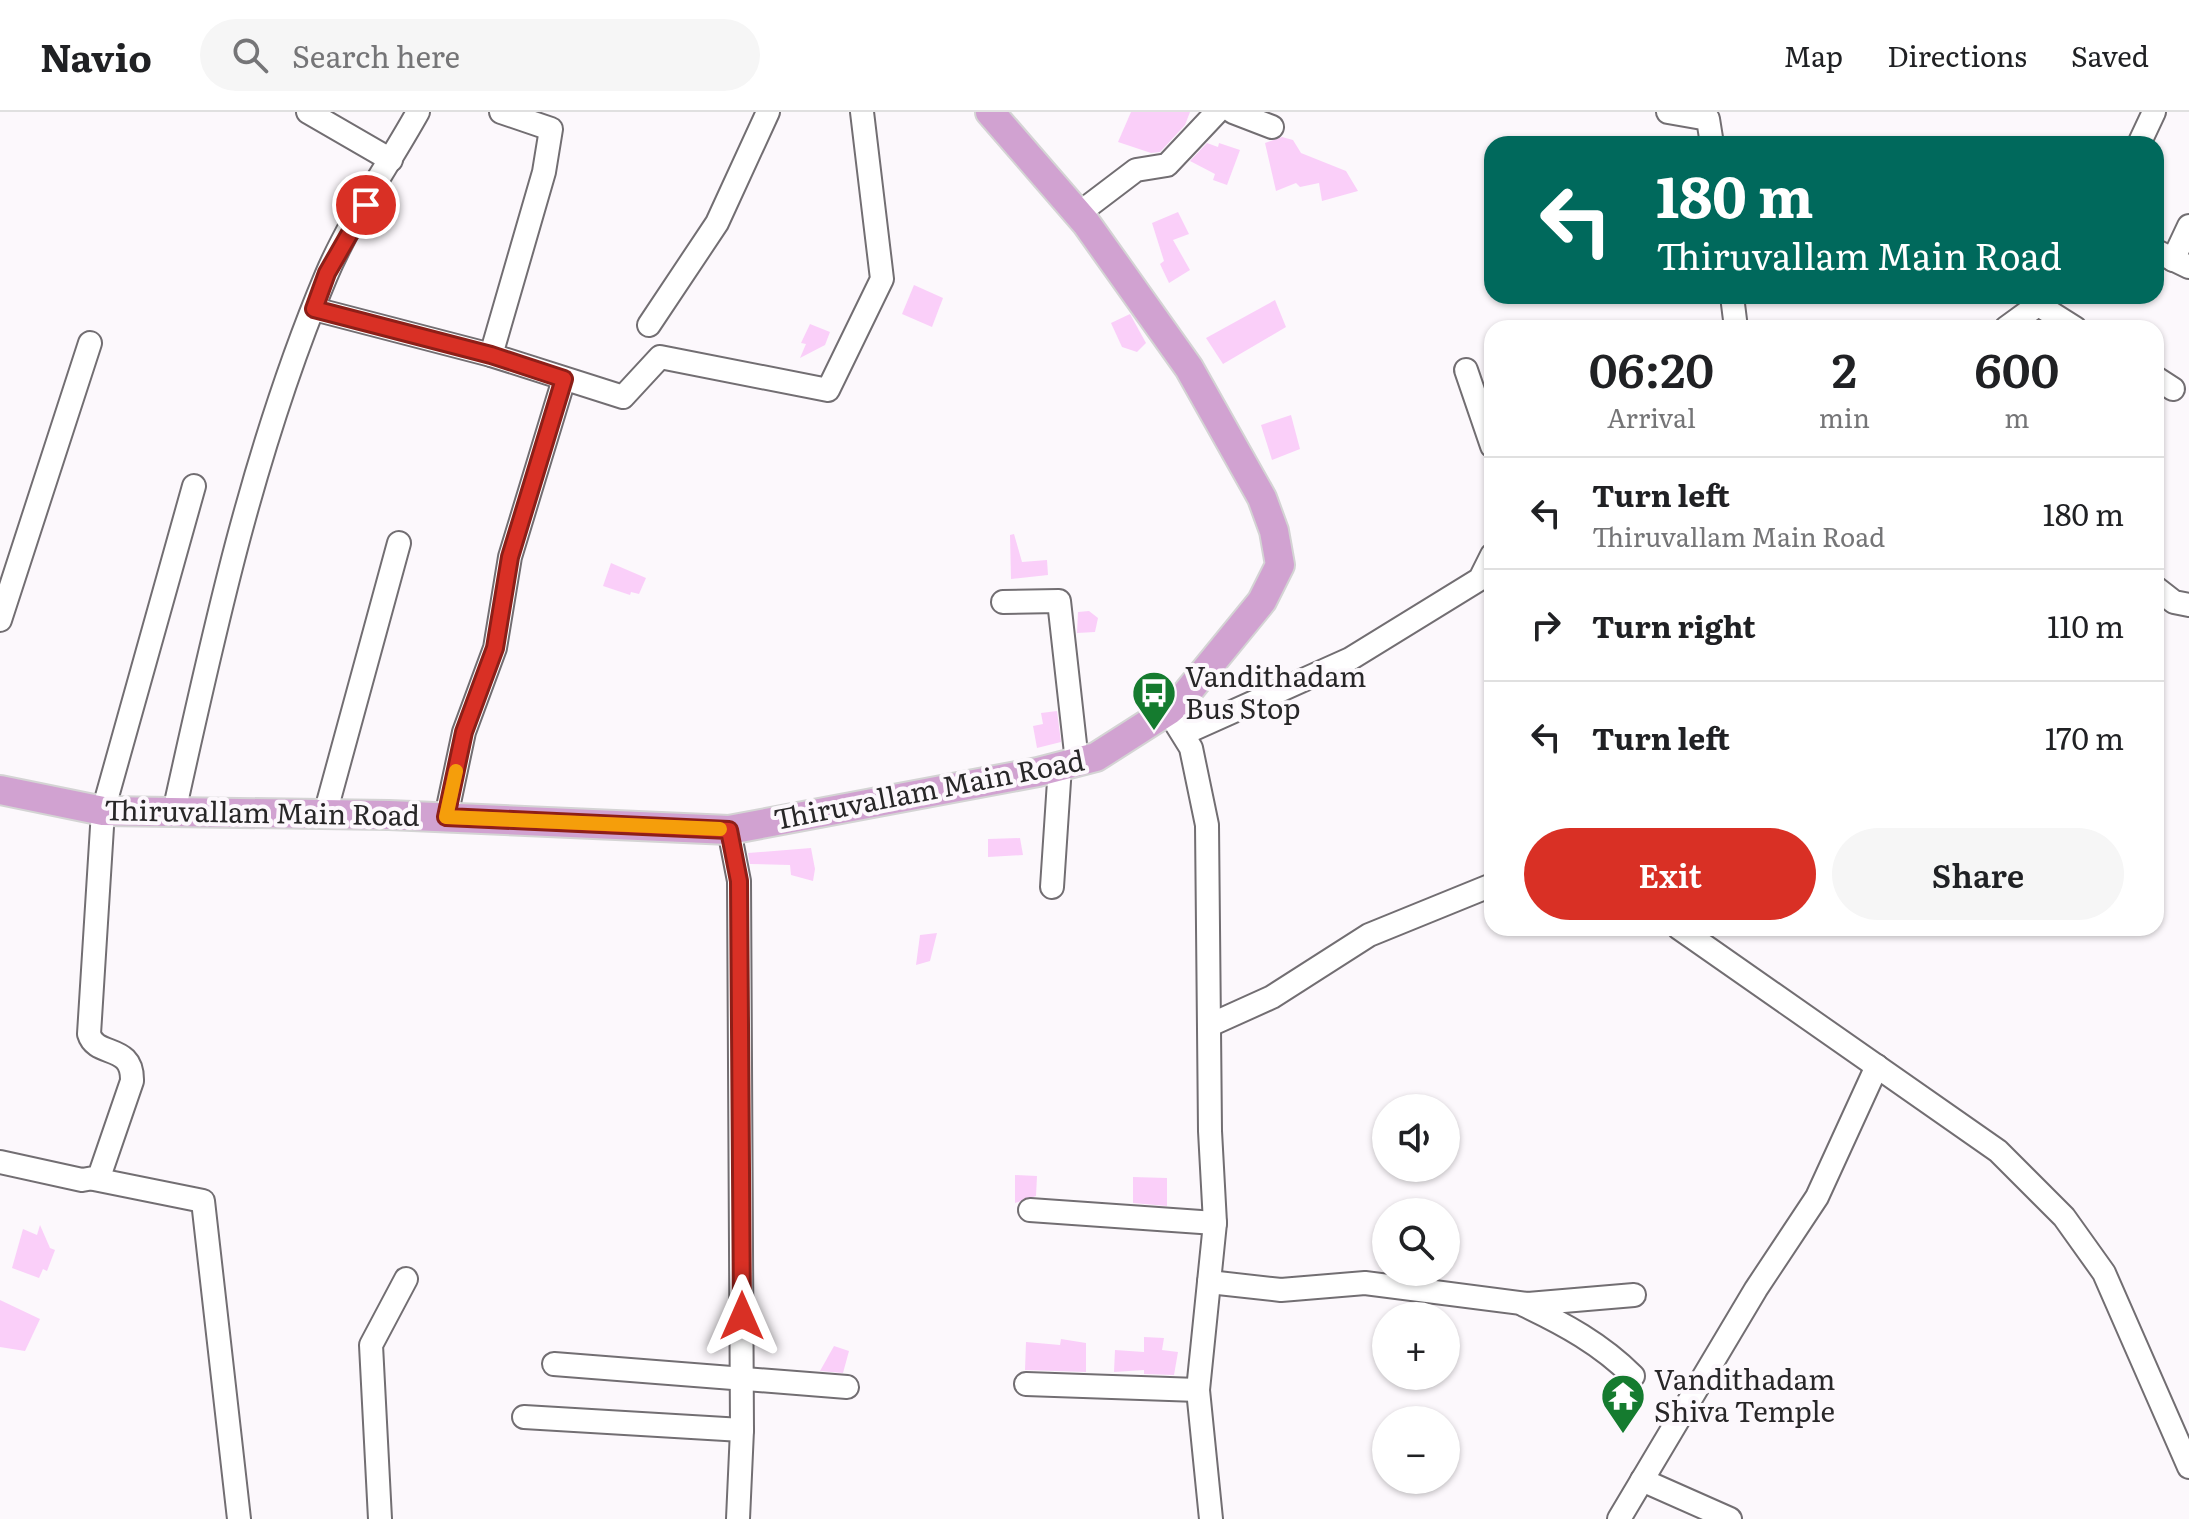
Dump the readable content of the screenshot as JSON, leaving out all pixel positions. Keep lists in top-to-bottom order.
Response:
{
  "streets": {
    "main road": ["Thiruvallam Main Road"]
  },
  "places": {
    "bus stop": ["Vandithadam Bus Stop"],
    "temple": ["Vandithadam Shiva Temple"]
  },
  "page": {
    "header": "Navio",
    "search": "Search here",
    "nav": ["Map", "Directions", "Saved"],
    "turn": ["180 m", "Thiruvallam Main Road"],
    "eta": [
      "06:20",
      "Arrival",
      "2",
      "min",
      "600",
      "m"
    ],
    "list": [
      {
        "name": "Turn left",
        "note": "Thiruvallam Main Road",
        "value": "180 m"
      },
      {
        "name": "Turn right",
        "value": "110 m"
      },
      {
        "name": "Turn left",
        "value": "170 m"
      }
    ],
    "buttons": ["Exit", "Share"],
    "map_buttons": ["+", "−"]
  }
}
